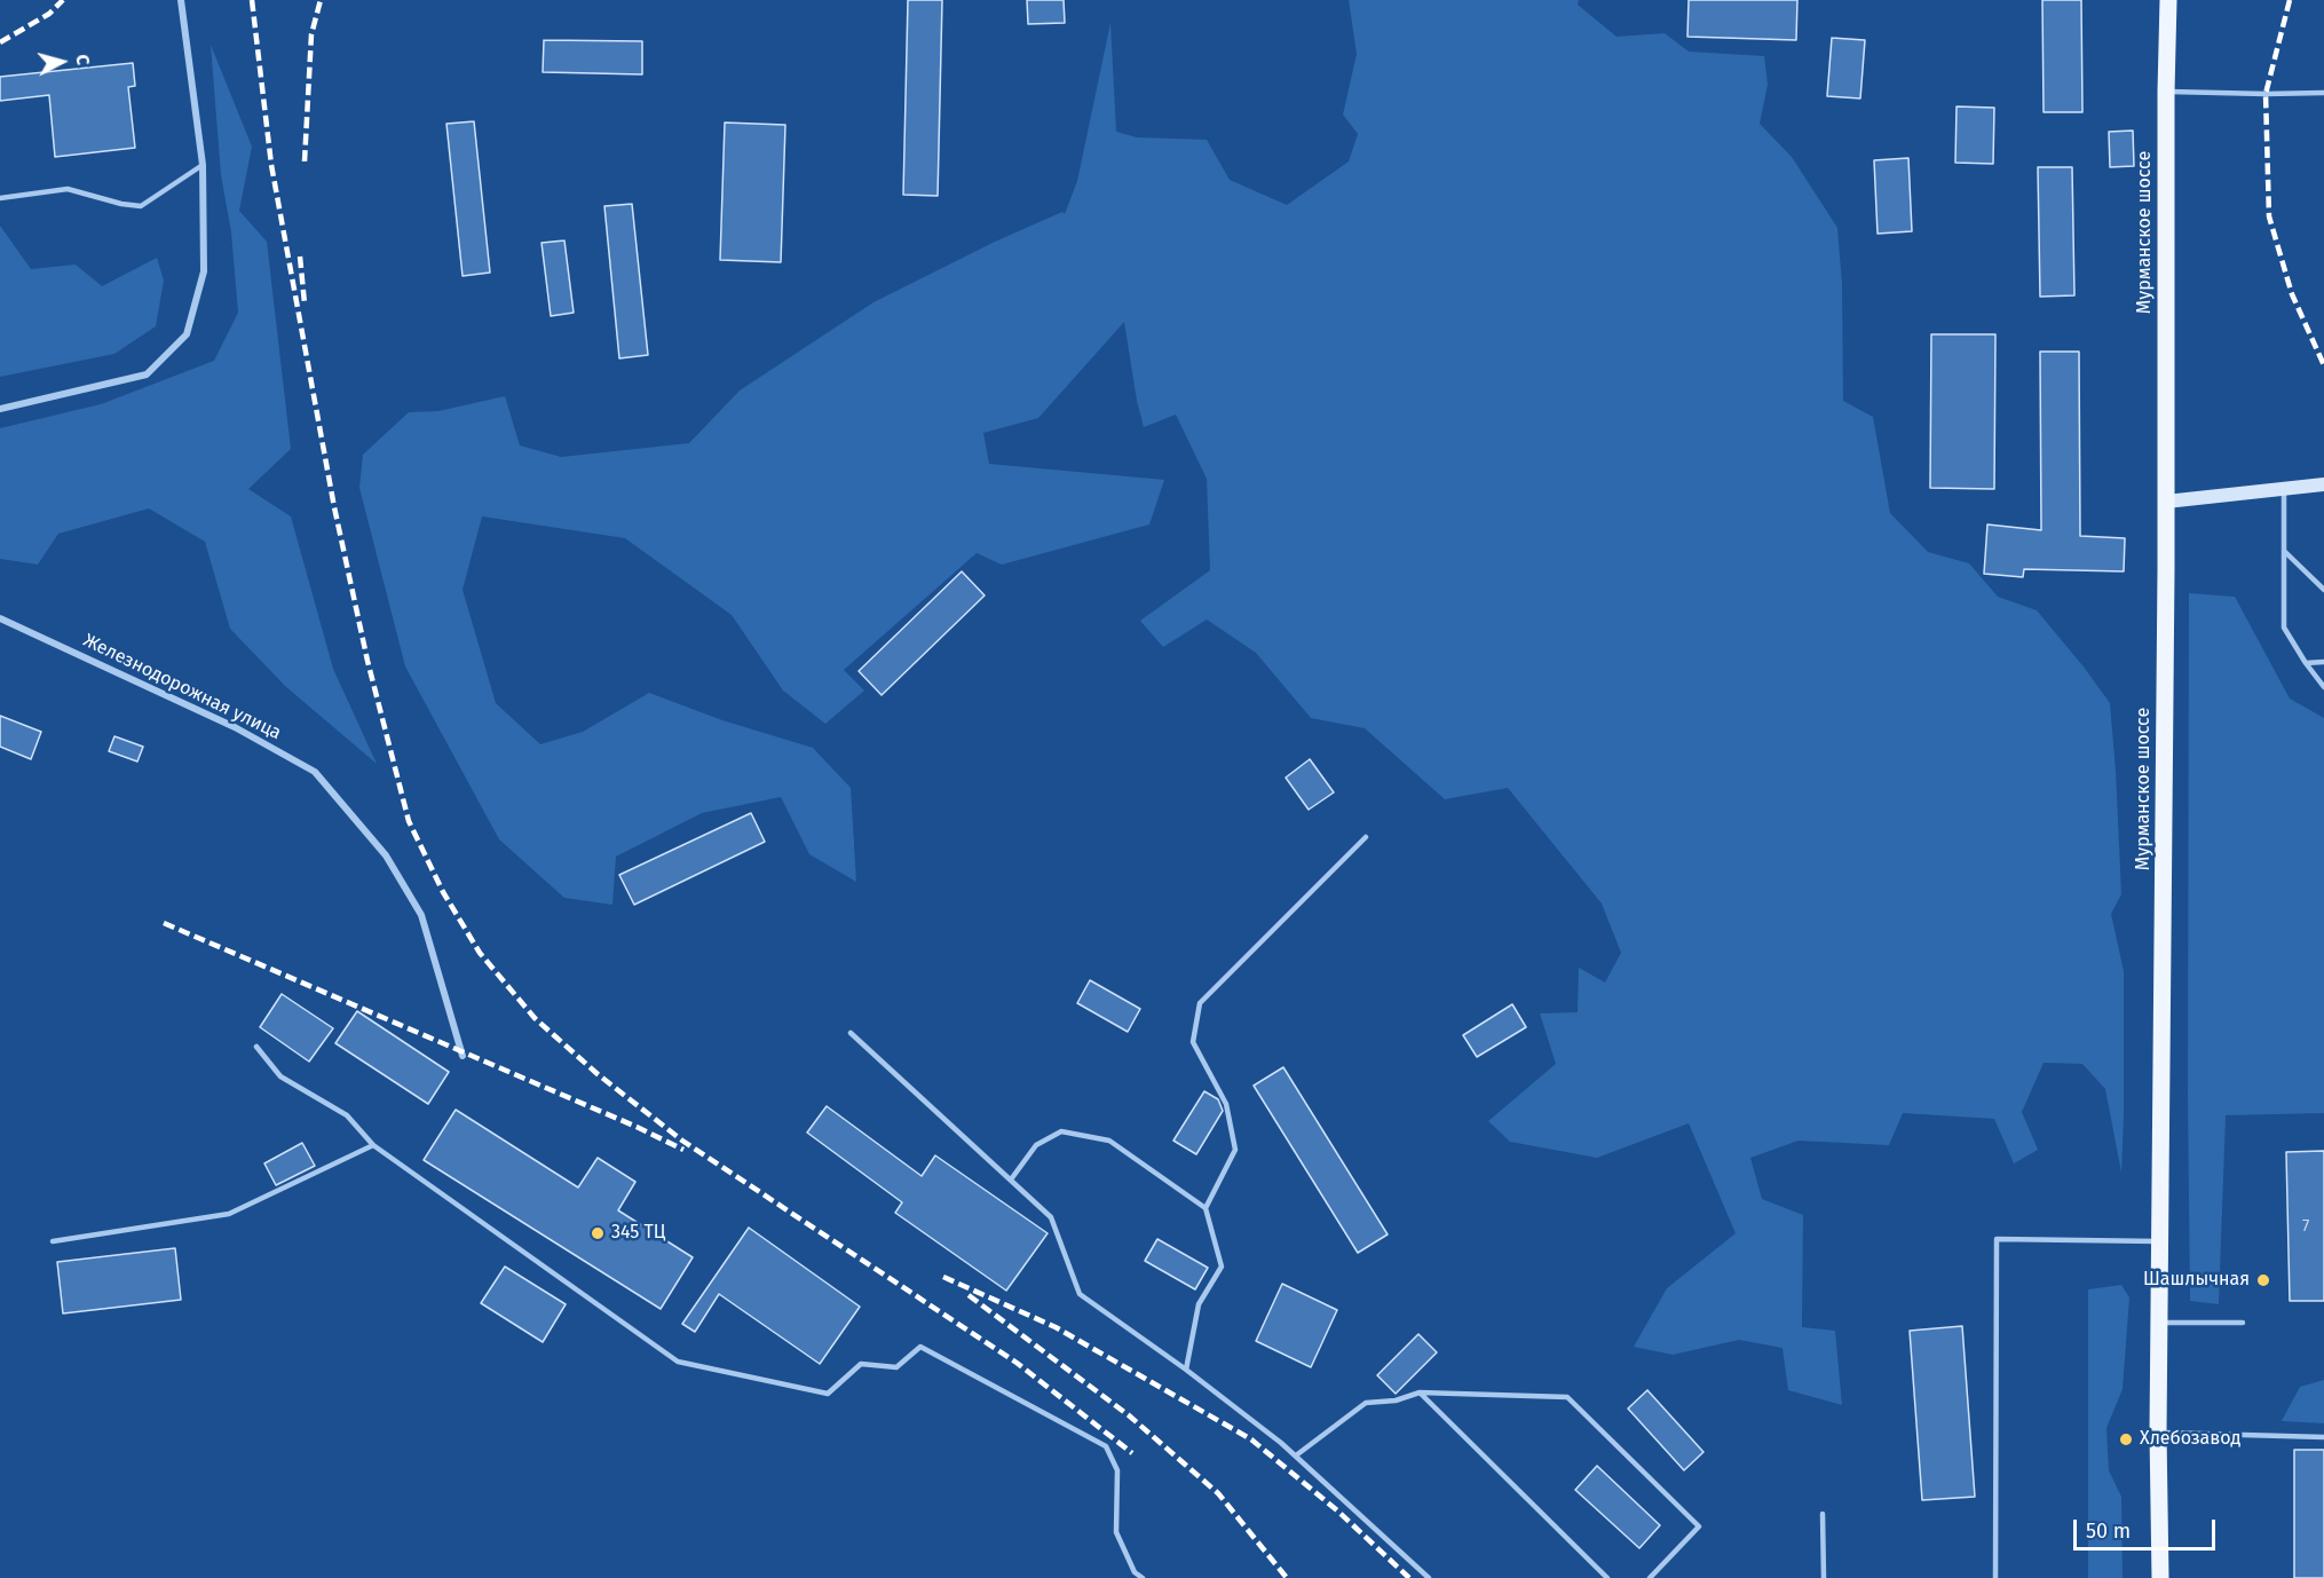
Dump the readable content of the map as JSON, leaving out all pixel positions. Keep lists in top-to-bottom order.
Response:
{
  "streets": {
    "main road": ["Мурманское шоссе"],
    "street": ["Железнодорожная улица"]
  },
  "places": ["345 ТЦ", "Шашлычная", "Хлебозавод"],
  "house_numbers": ["7"],
  "scale_bar": "50 m",
  "north": "right"
}
